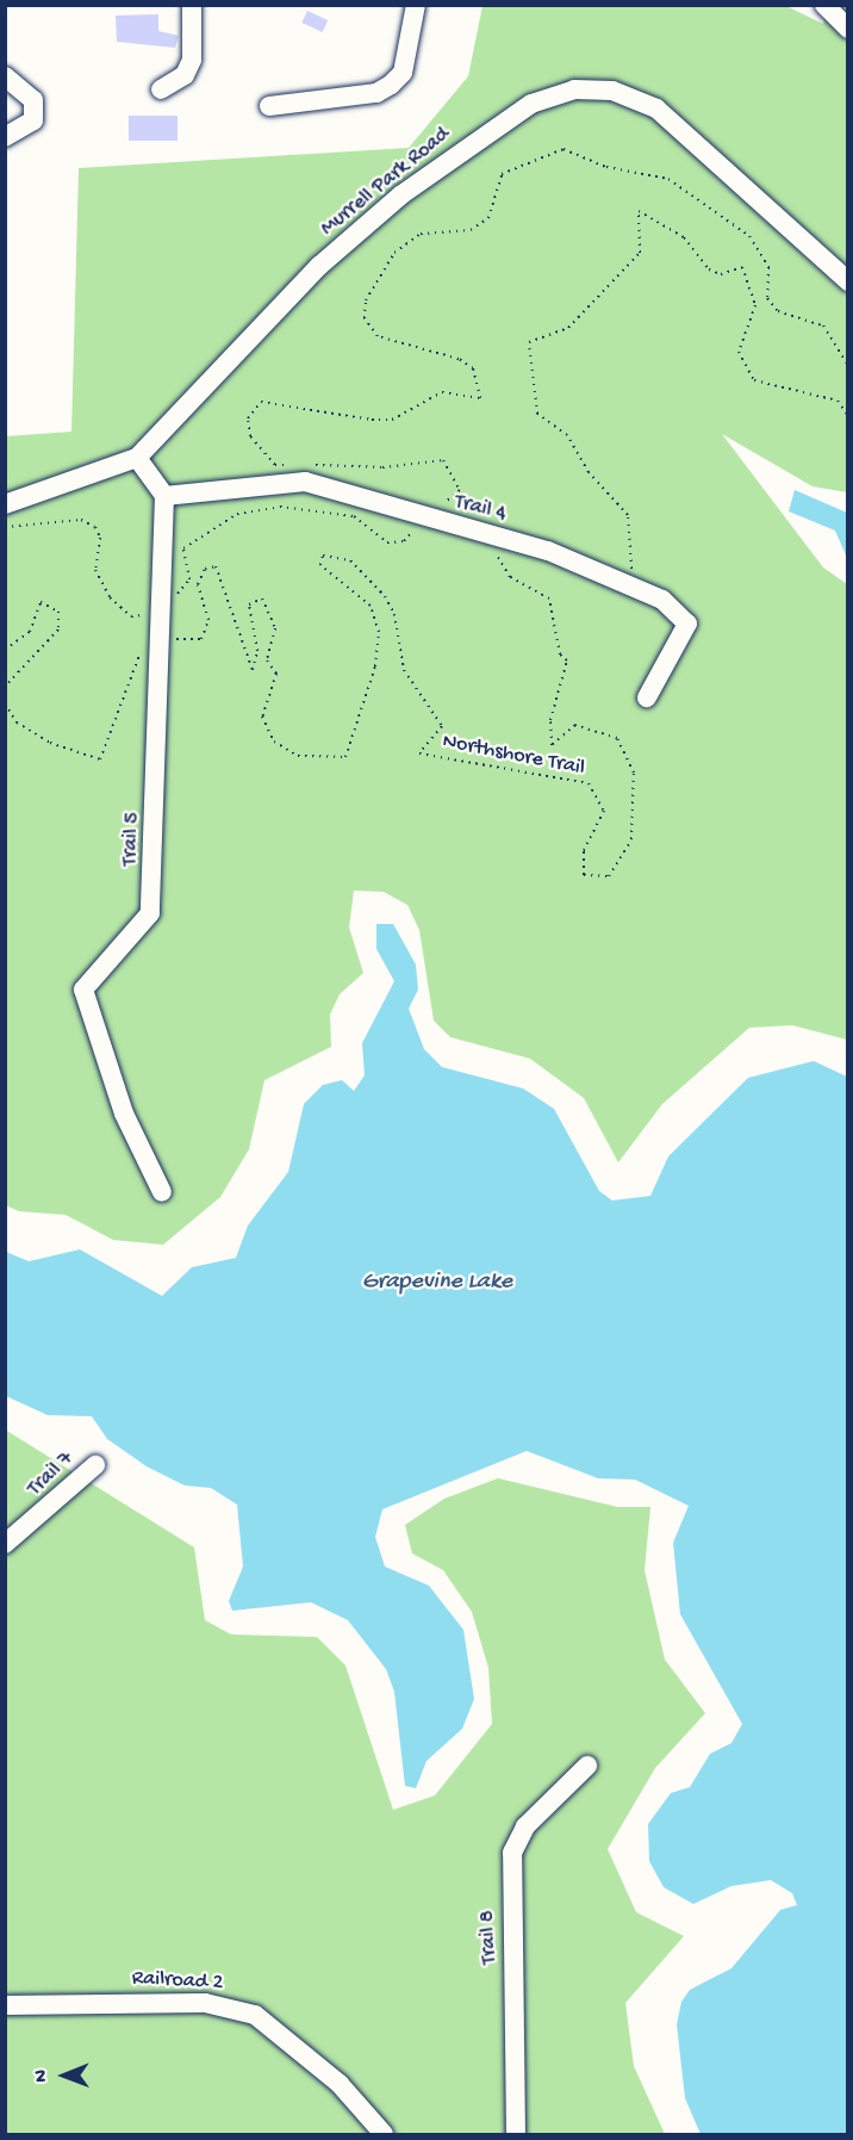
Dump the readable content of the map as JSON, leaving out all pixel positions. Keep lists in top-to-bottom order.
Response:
{
  "streets": {
    "lane": [
      "Murrell Park Road",
      "Trail 4",
      "Trail 5",
      "Trail 7",
      "Trail 8",
      "Railroad 2"
    ],
    "path": ["Northshore Trail"]
  },
  "crossings": [
    ["Trail 4", "Northshore Trail"],
    ["Trail 4", "Trail 5"],
    ["Northshore Trail", "Trail 5"]
  ],
  "water": ["Grapevine Lake"],
  "north": "left"
}
